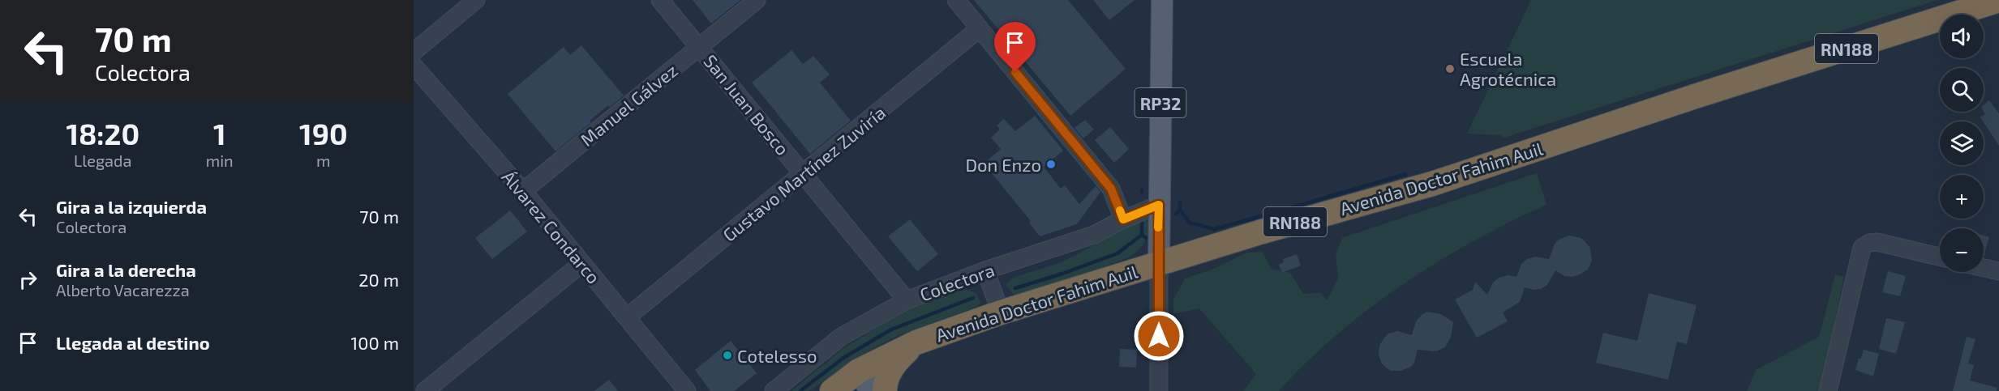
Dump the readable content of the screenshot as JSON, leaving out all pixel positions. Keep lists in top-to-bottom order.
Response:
{
  "streets": {
    "highway": ["RN188", "Avenida Doctor Fahim Auil"],
    "main road": ["RP32"],
    "street": [
      "Manuel Gálvez",
      "San Juan Bosco",
      "Gustavo Martínez Zuviría",
      "Álvarez Condarco",
      "Colectora"
    ]
  },
  "crossings": [
    ["RN188", "Avenida Doctor Fahim Auil"],
    ["RP32", "Avenida Doctor Fahim Auil"],
    ["RP32", "Colectora"],
    ["Manuel Gálvez", "San Juan Bosco"],
    ["Manuel Gálvez", "Álvarez Condarco"],
    ["San Juan Bosco", "Gustavo Martínez Zuviría"],
    ["San Juan Bosco", "Colectora"],
    ["Gustavo Martínez Zuviría", "Álvarez Condarco"]
  ],
  "places": ["Escuela Agrotécnica", "Don Enzo", "Cotelesso"],
  "page": {
    "turn": ["70 m", "Colectora"],
    "map_buttons": ["+", "−"],
    "eta": [
      "18:20",
      "Llegada",
      "1",
      "min",
      "190",
      "m"
    ],
    "list": [
      {
        "name": "Gira a la izquierda",
        "note": "Colectora",
        "value": "70 m"
      },
      {
        "name": "Gira a la derecha",
        "note": "Alberto Vacarezza",
        "value": "20 m"
      },
      {
        "name": "Llegada al destino",
        "value": "100 m"
      }
    ]
  }
}
